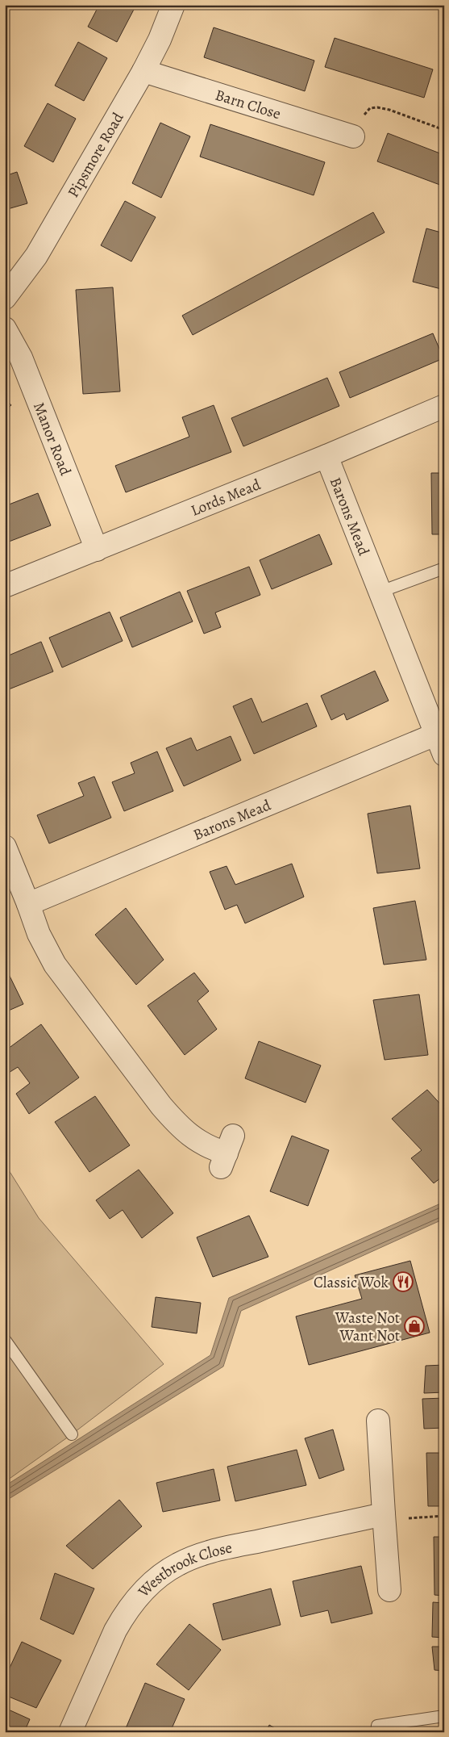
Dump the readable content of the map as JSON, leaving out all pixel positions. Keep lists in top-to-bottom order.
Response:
{
  "streets": {
    "street": [
      "Barn Close",
      "Pipsmore Road",
      "Manor Road",
      "Lords Mead",
      "Barons Mead",
      "Westbrook Close"
    ]
  },
  "crossings": [
    ["Barn Close", "Pipsmore Road"],
    ["Manor Road", "Lords Mead"],
    ["Lords Mead", "Barons Mead"]
  ],
  "places": {
    "restaurant": ["Classic Wok"],
    "shop": ["Waste Not Want Not"]
  }
}
